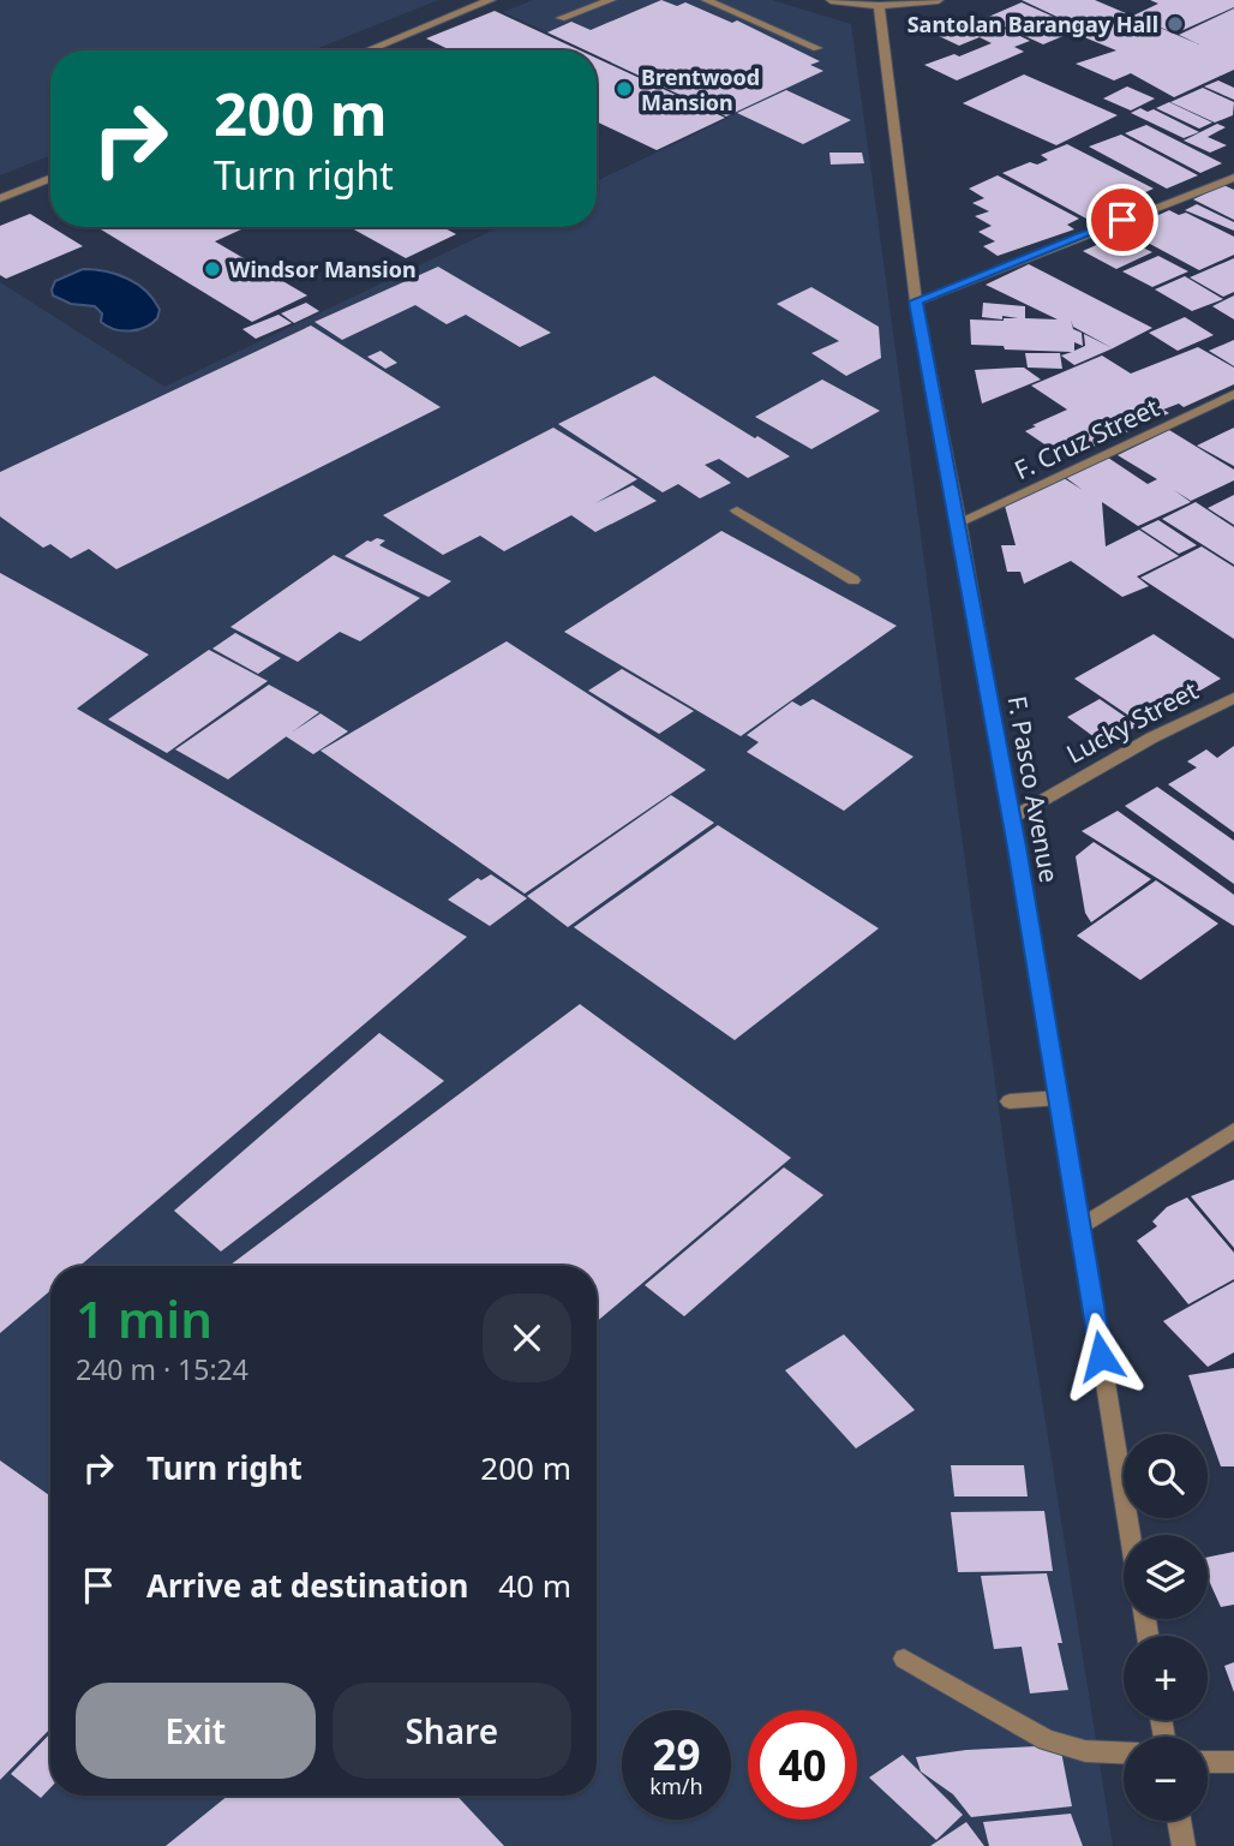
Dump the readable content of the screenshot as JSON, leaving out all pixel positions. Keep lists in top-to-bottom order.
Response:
{
  "streets": {
    "street": ["F. Cruz Street", "Lucky Street", "F. Pasco Avenue"]
  },
  "crossings": [
    ["F. Cruz Street", "F. Pasco Avenue"],
    ["Lucky Street", "F. Pasco Avenue"]
  ],
  "places": ["Santolan Barangay Hall", "Brentwood Mansion", "Windsor Mansion"],
  "page": {
    "turn": ["200 m", "Turn right"],
    "heading": ["1 min", "240 m · 15:24"],
    "list": [
      {
        "name": "Turn right",
        "value": "200 m"
      },
      {
        "name": "Arrive at destination",
        "value": "40 m"
      }
    ],
    "map_buttons": ["+", "−"],
    "buttons": ["Exit", "Share"],
    "speed": "29 km/h",
    "limit": "40"
  }
}
